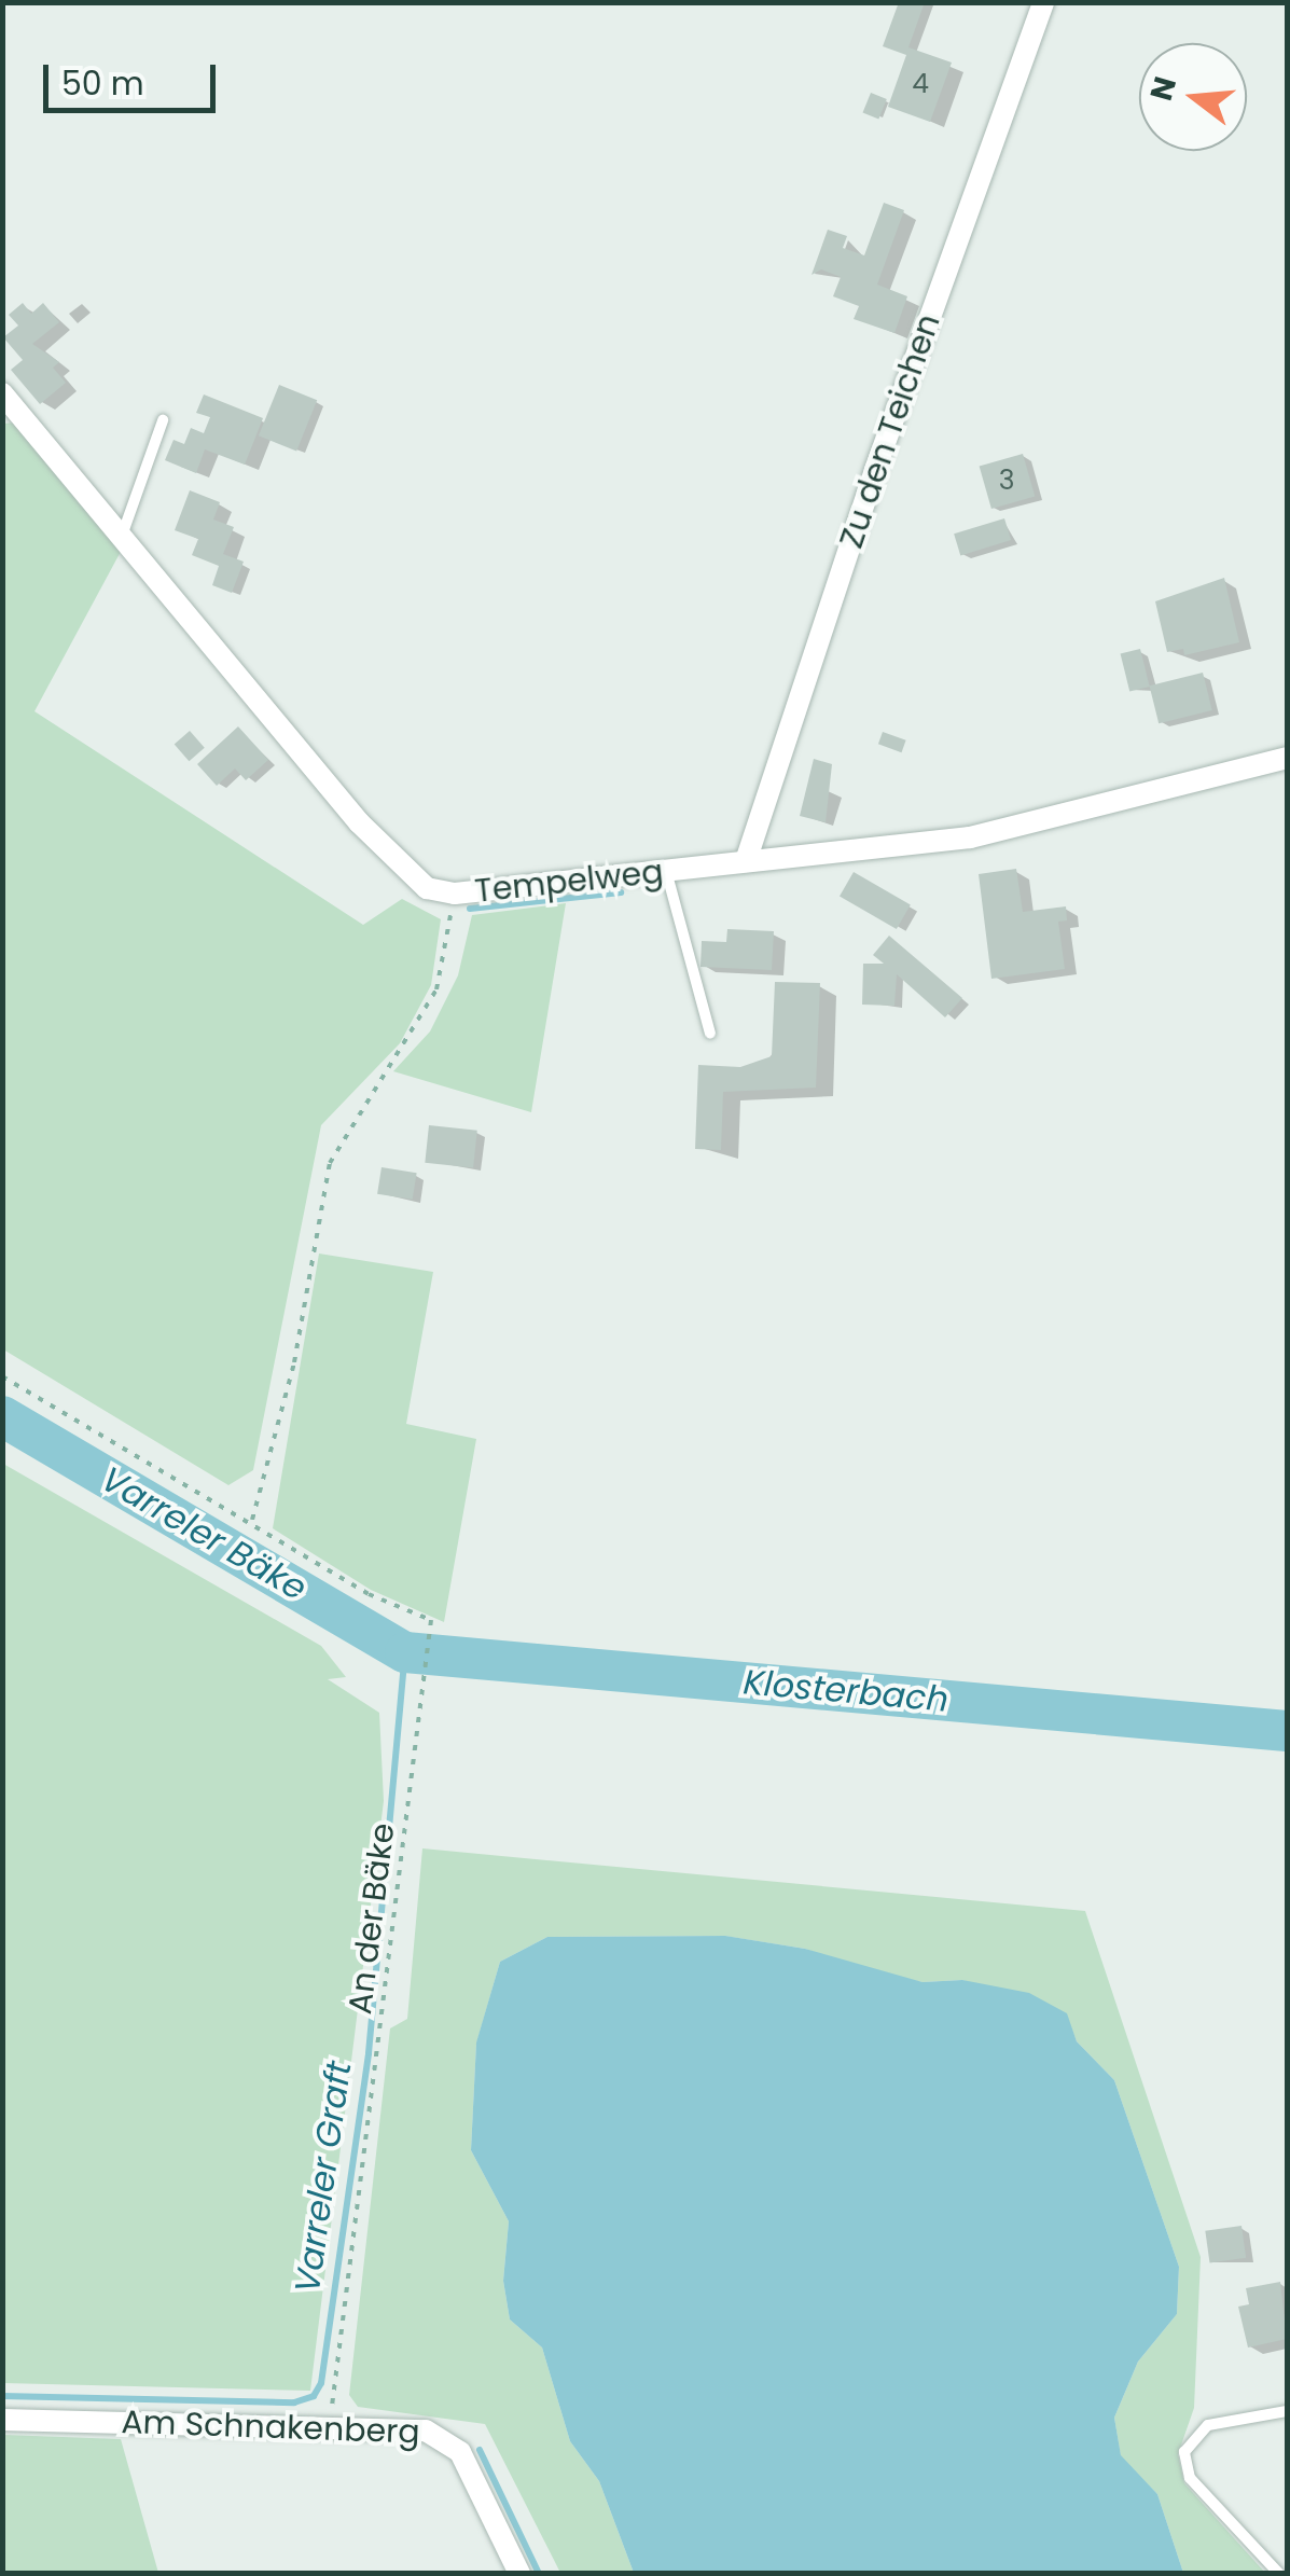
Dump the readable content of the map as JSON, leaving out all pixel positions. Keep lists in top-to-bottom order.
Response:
{
  "streets": {
    "street": ["Zu den Teichen", "Tempelweg", "Am Schnakenberg"],
    "path": ["An der Bäke"]
  },
  "crossings": [
    ["Zu den Teichen", "Tempelweg"],
    ["An der Bäke", "Am Schnakenberg"]
  ],
  "water": ["Varreler Bäke", "Klosterbach", "Varreler Graft"],
  "house_numbers": ["4", "3"],
  "scale_bar": "50 m",
  "north": "left"
}
